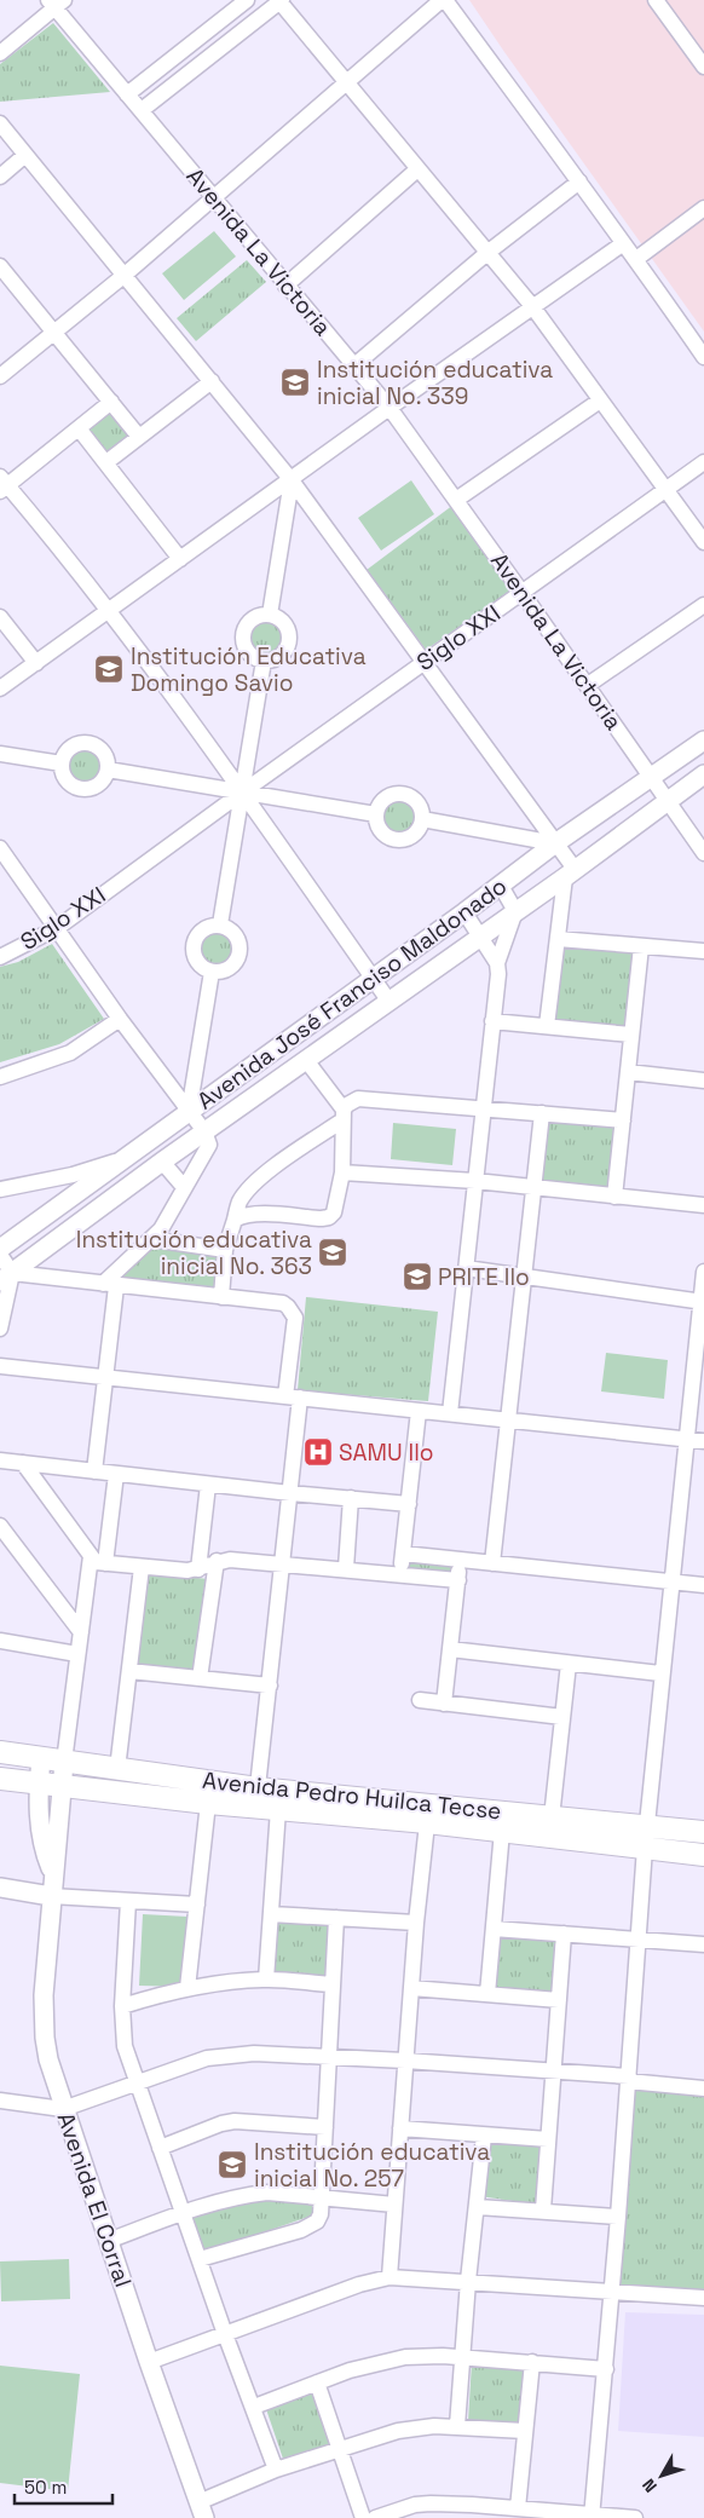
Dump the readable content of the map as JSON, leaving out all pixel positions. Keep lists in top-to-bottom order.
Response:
{
  "streets": {
    "main road": ["Avenida Pedro Huilca Tecse"],
    "street": [
      "Avenida La Victoria",
      "Siglo XXI",
      "Avenida José Franciso Maldonado",
      "Avenida El Corral"
    ]
  },
  "crossings": [
    ["Avenida La Victoria", "Siglo XXI"],
    ["Avenida La Victoria", "Avenida José Franciso Maldonado"],
    ["Avenida Pedro Huilca Tecse", "Avenida El Corral"]
  ],
  "places": {
    "school or university": [
      "Institución educativa inicial No. 339",
      "Institución Educativa Domingo Savio",
      "Institución educativa inicial No. 363",
      "PRITE Ilo",
      "Institución educativa inicial No. 257"
    ],
    "hospital": ["SAMU Ilo"]
  },
  "scale_bar": "50 m",
  "north": "bottom left"
}
